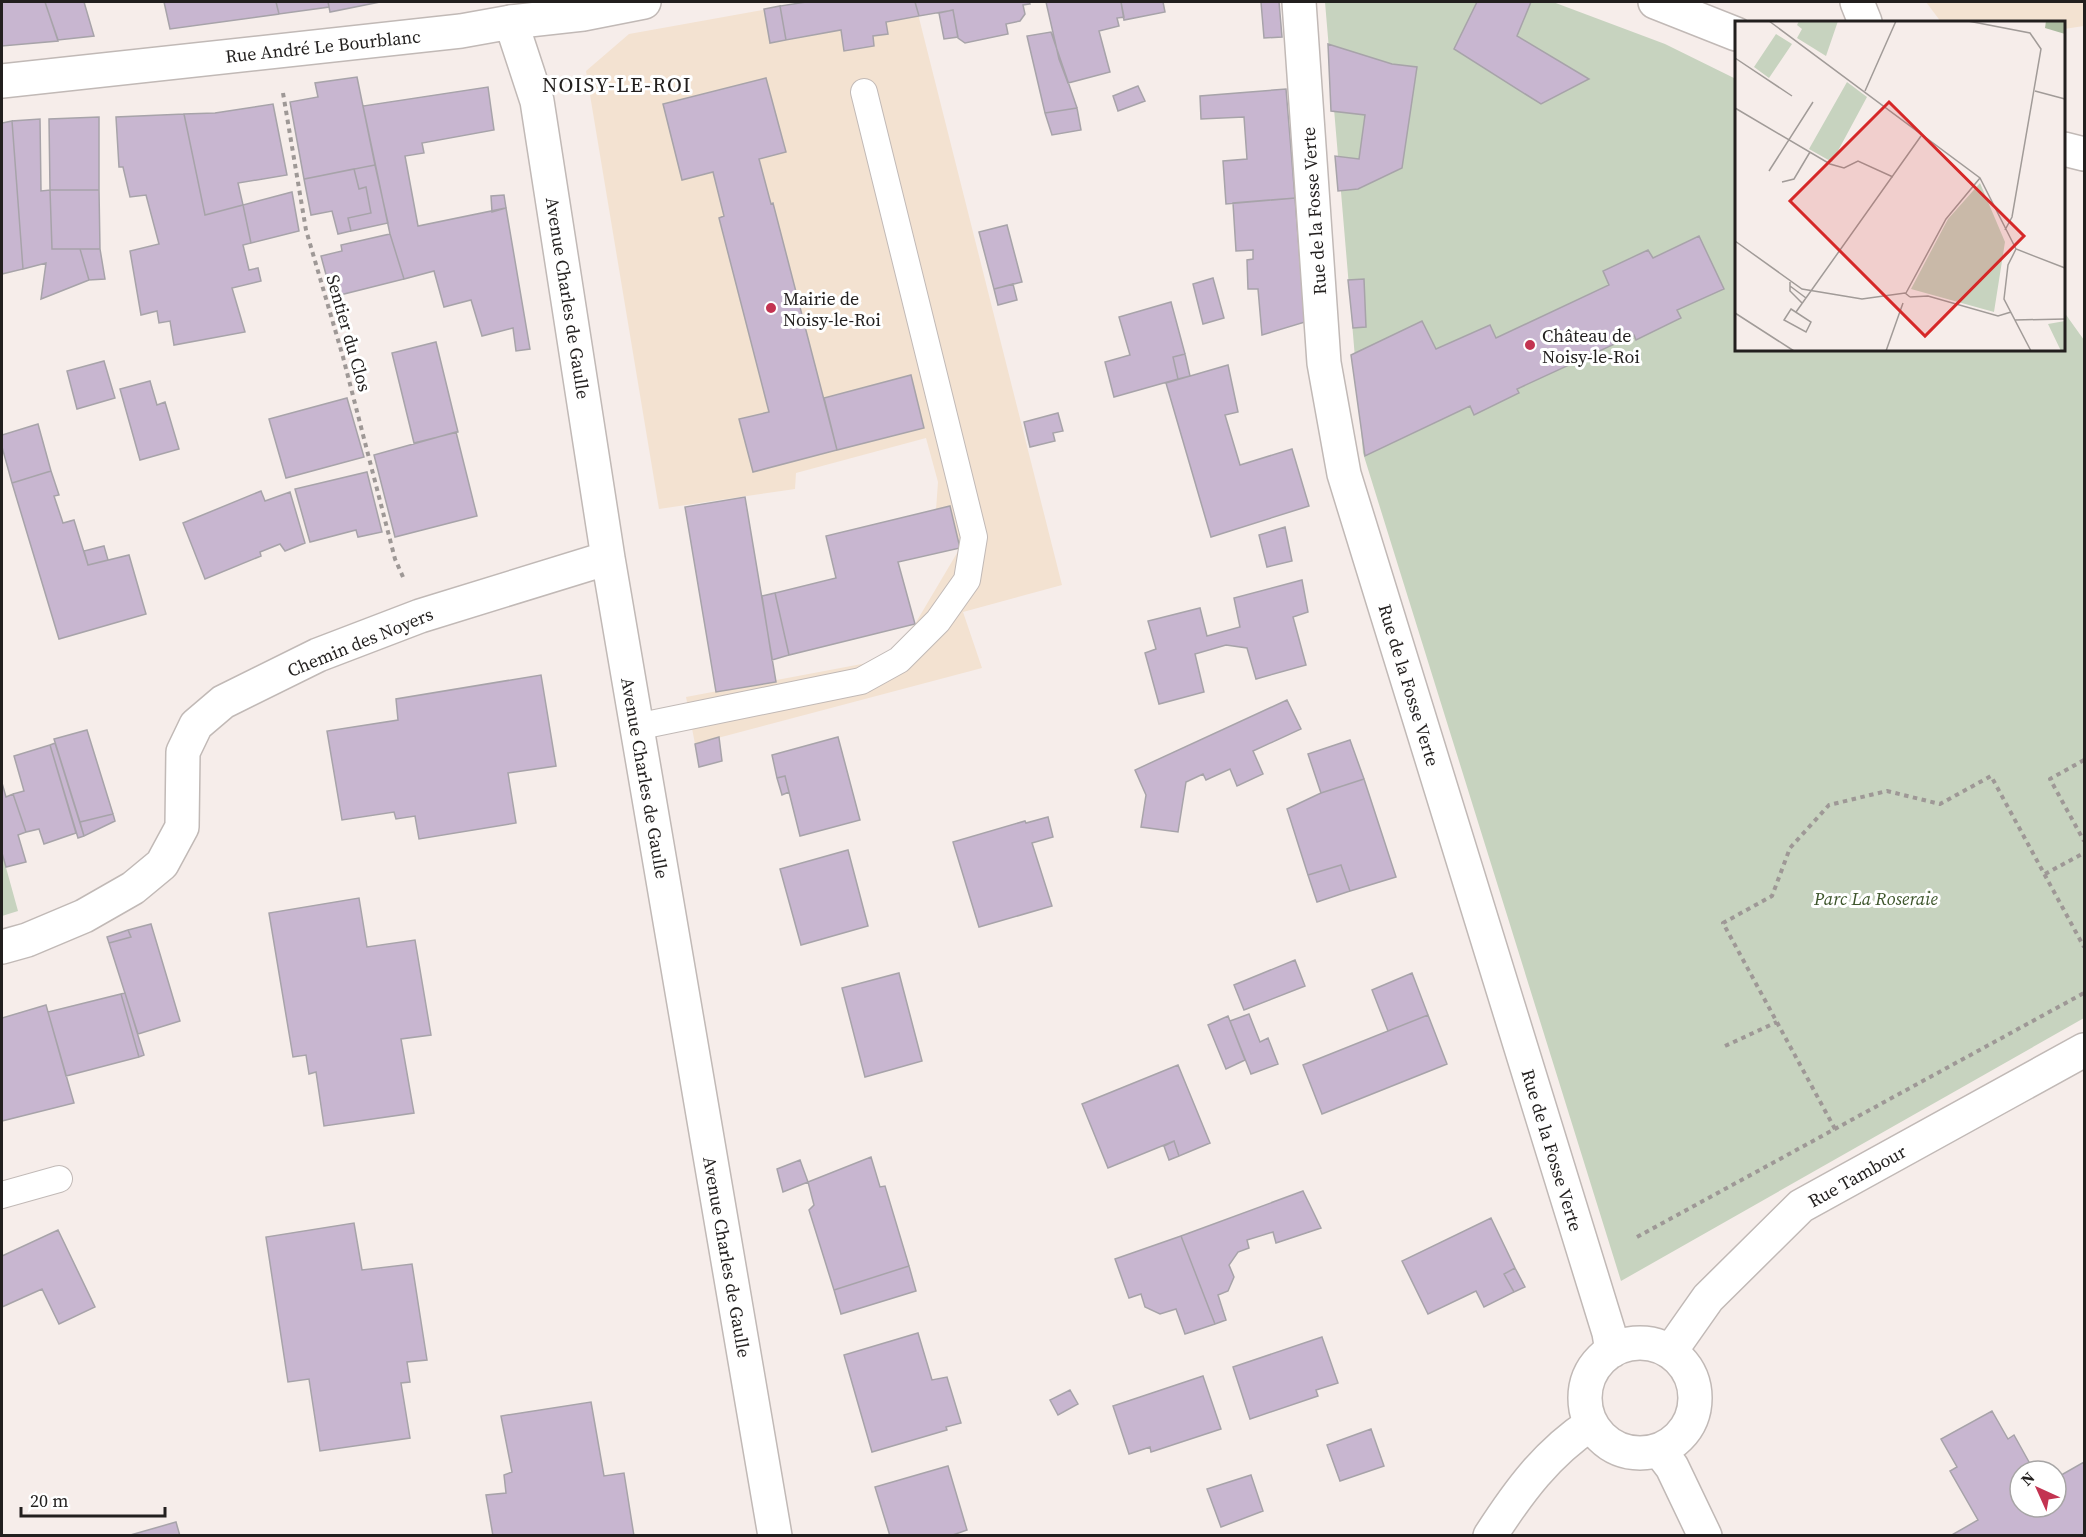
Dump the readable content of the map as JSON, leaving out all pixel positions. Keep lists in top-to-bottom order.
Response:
{
  "streets": {
    "street": [
      "Rue André Le Bourblanc",
      "Rue de la Fosse Verte",
      "Avenue Charles de Gaulle",
      "Chemin des Noyers",
      "Rue Tambour"
    ],
    "path": ["Sentier du Clos"]
  },
  "crossings": [
    ["Rue André Le Bourblanc", "Avenue Charles de Gaulle"],
    ["Rue André Le Bourblanc", "Sentier du Clos"],
    ["Rue de la Fosse Verte", "Rue Tambour"],
    ["Avenue Charles de Gaulle", "Chemin des Noyers"],
    ["Sentier du Clos", "Chemin des Noyers"]
  ],
  "districts": ["NOISY-LE-ROI"],
  "parks": ["Parc La Roseraie"],
  "places": ["Mairie de Noisy-le-Roi", "Château de Noisy-le-Roi"],
  "scale_bar": "20 m",
  "north": "top left"
}
